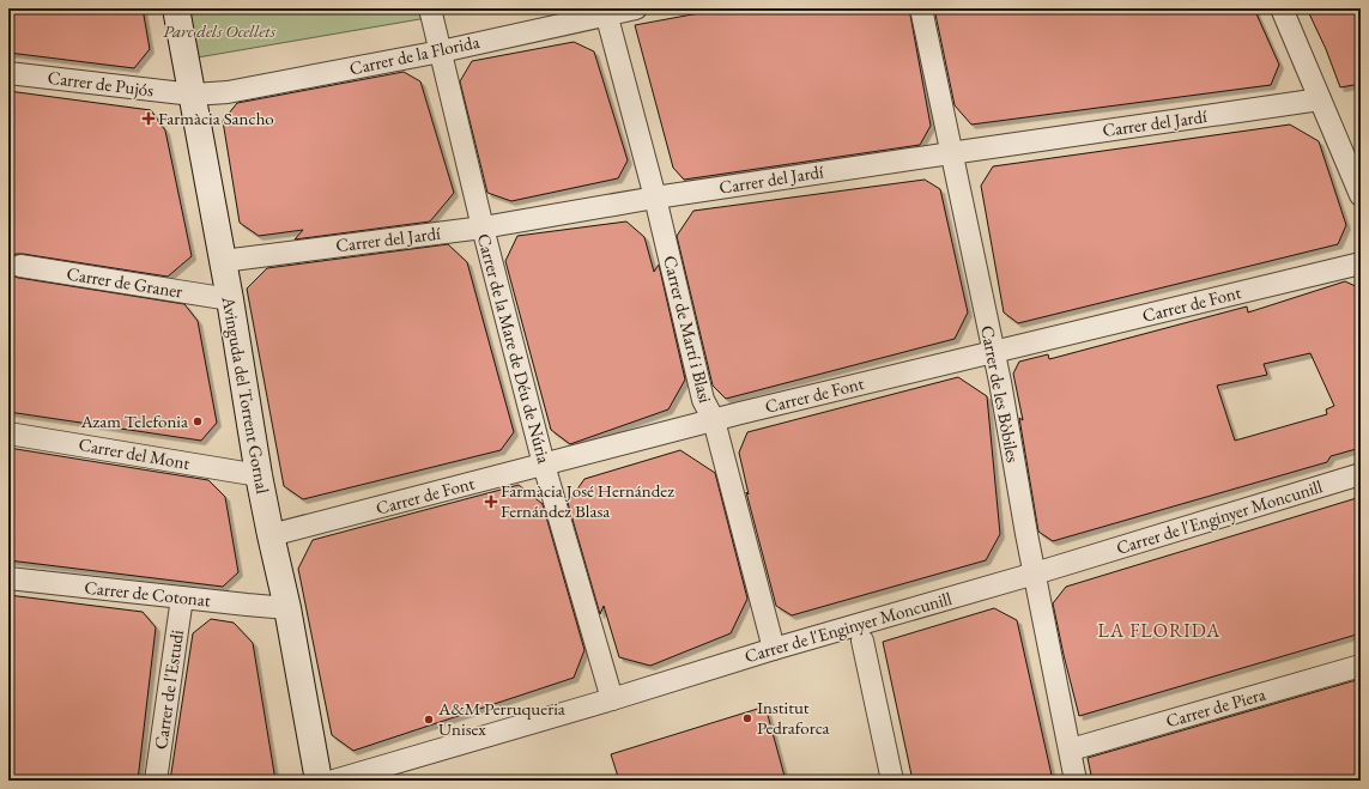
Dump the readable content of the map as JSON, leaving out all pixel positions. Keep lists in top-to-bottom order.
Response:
{
  "streets": {
    "street": [
      "Carrer de la Florida",
      "Carrer de Pujós",
      "Carrer del Jardí",
      "Carrer de Graner",
      "Carrer de Font",
      "Carrer de Martí i Blasi",
      "Carrer de la Mare de Déu de Núria",
      "Carrer de les Bòbiles",
      "Avinguda del Torrent Gornal",
      "Carrer del Mont",
      "Carrer de l'Enginyer Moncunill",
      "Carrer de Cotonat",
      "Carrer de l'Estudi",
      "Carrer de Piera"
    ]
  },
  "crossings": [
    ["Carrer de la Florida", "Carrer de Pujós"],
    ["Carrer de la Florida", "Carrer de Martí i Blasi"],
    ["Carrer de la Florida", "Carrer de la Mare de Déu de Núria"],
    ["Carrer de la Florida", "Avinguda del Torrent Gornal"],
    ["Carrer de Pujós", "Avinguda del Torrent Gornal"],
    ["Carrer del Jardí", "Carrer de Martí i Blasi"],
    ["Carrer del Jardí", "Carrer de la Mare de Déu de Núria"],
    ["Carrer del Jardí", "Carrer de les Bòbiles"],
    ["Carrer del Jardí", "Avinguda del Torrent Gornal"],
    ["Carrer de Graner", "Avinguda del Torrent Gornal"],
    ["Carrer de Font", "Carrer de Martí i Blasi"],
    ["Carrer de Font", "Carrer de la Mare de Déu de Núria"],
    ["Carrer de Font", "Carrer de les Bòbiles"],
    ["Carrer de Font", "Avinguda del Torrent Gornal"],
    ["Carrer de Martí i Blasi", "Carrer de l'Enginyer Moncunill"],
    ["Carrer de la Mare de Déu de Núria", "Carrer de l'Enginyer Moncunill"],
    ["Carrer de les Bòbiles", "Carrer de l'Enginyer Moncunill"],
    ["Carrer de les Bòbiles", "Carrer de Piera"],
    ["Avinguda del Torrent Gornal", "Carrer del Mont"],
    ["Avinguda del Torrent Gornal", "Carrer de Cotonat"],
    ["Carrer de Cotonat", "Carrer de l'Estudi"]
  ],
  "districts": ["LA FLORIDA"],
  "parks": ["Parc dels Ocellets"],
  "places": {
    "health": ["Farmàcia Sancho", "Farmàcia José Hernández Fernández Blasa"],
    "other": ["Azam Telefonia", "Institut Pedraforca", "A&M Perruqueria Unisex"]
  }
}
